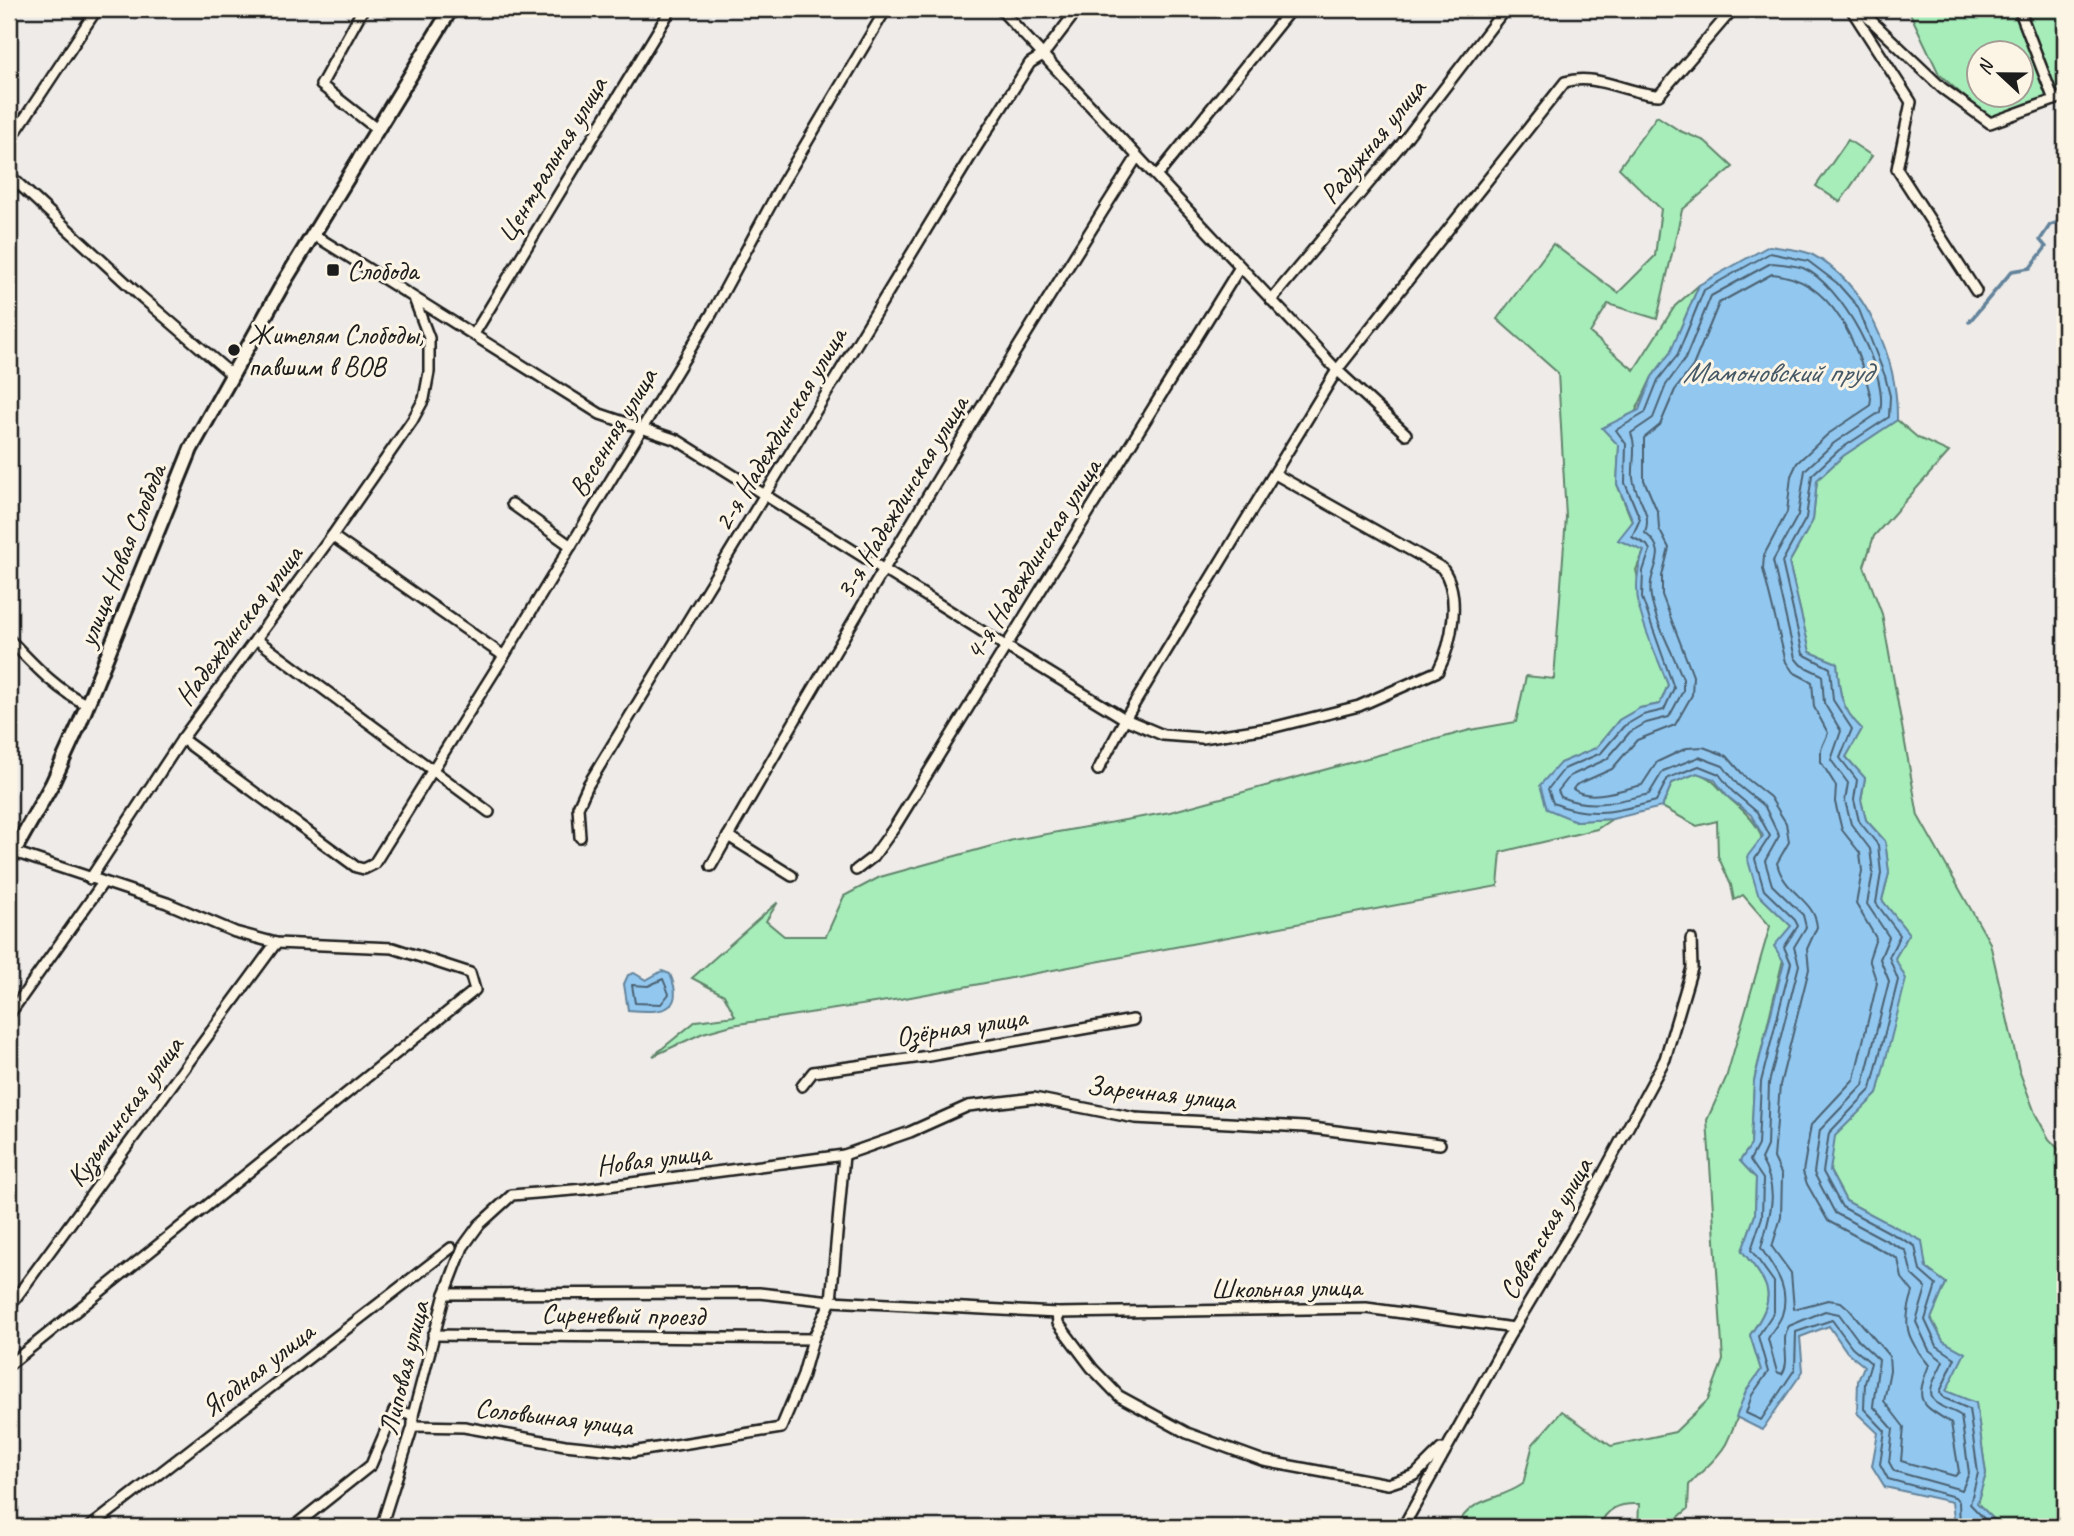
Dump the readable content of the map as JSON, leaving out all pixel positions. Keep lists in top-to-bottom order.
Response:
{
  "streets": {
    "street": [
      "Радужная улица",
      "Центральная улица",
      "2-я Надеждинская улица",
      "Весенняя улица",
      "3-я Надеждинская улица",
      "улица Новая Слобода",
      "4-я Надеждинская улица",
      "Надеждинская улица",
      "Озёрная улица",
      "Заречная улица",
      "Кузьминская улица",
      "Новая улица",
      "Советская улица",
      "Школьная улица",
      "Сиреневый проезд",
      "Липовая улица",
      "Ягодная улица",
      "Соловьиная улица"
    ]
  },
  "crossings": [
    ["Весенняя улица", "Надеждинская улица"],
    ["Заречная улица", "Новая улица"],
    ["Заречная улица", "Соловьиная улица"],
    ["Новая улица", "Липовая улица"],
    ["Новая улица", "Соловьиная улица"],
    ["Советская улица", "Школьная улица"],
    ["Школьная улица", "Липовая улица"],
    ["Школьная улица", "Соловьиная улица"],
    ["Сиреневый проезд", "Липовая улица"],
    ["Сиреневый проезд", "Соловьиная улица"],
    ["Липовая улица", "Соловьиная улица"]
  ],
  "water": ["Мамоновский пруд"],
  "places": {
    "transit": ["Слобода"],
    "other": ["Жителям Слободы, павшим в ВОВ"]
  },
  "north": "left"
}
